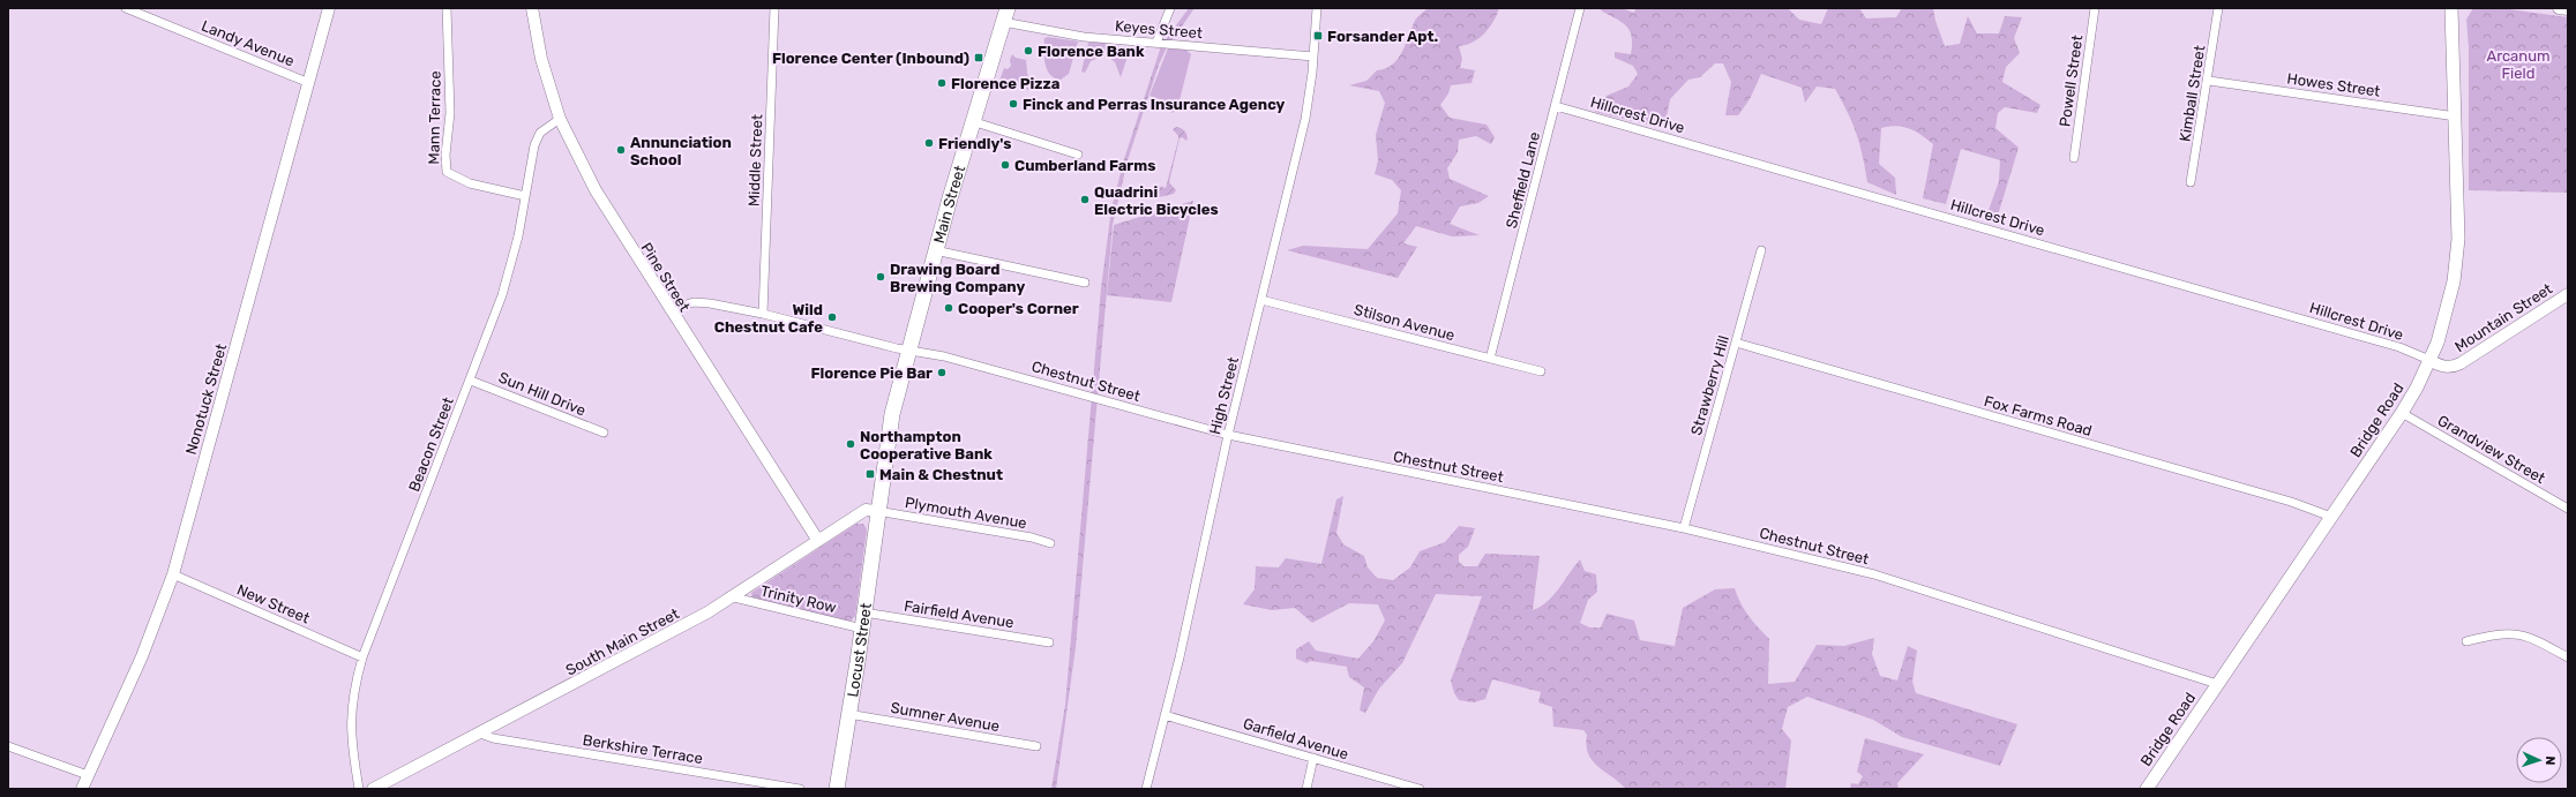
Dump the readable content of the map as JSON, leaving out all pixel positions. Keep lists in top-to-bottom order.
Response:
{
  "streets": {
    "highway": ["Main Street", "Locust Street"],
    "main road": [
      "Pine Street",
      "Mountain Street",
      "Nonotuck Street",
      "Bridge Road",
      "South Main Street"
    ],
    "street": [
      "Keyes Street",
      "Landy Avenue",
      "Powell Street",
      "Howes Street",
      "Kimball Street",
      "Hillcrest Drive",
      "Mann Terrace",
      "Middle Street",
      "Sheffield Lane",
      "Stilson Avenue",
      "Chestnut Street",
      "Strawberry Hill",
      "Sun Hill Drive",
      "High Street",
      "Fox Farms Road",
      "Beacon Street",
      "Grandview Street",
      "Plymouth Avenue",
      "Trinity Row",
      "New Street",
      "Fairfield Avenue",
      "Sumner Avenue",
      "Garfield Avenue",
      "Berkshire Terrace"
    ]
  },
  "crossings": [
    ["Keyes Street", "Main Street"],
    ["Keyes Street", "High Street"],
    ["Landy Avenue", "Nonotuck Street"],
    ["Howes Street", "Kimball Street"],
    ["Howes Street", "Bridge Road"],
    ["Hillcrest Drive", "Sheffield Lane"],
    ["Hillcrest Drive", "Mountain Street"],
    ["Hillcrest Drive", "Bridge Road"],
    ["Mann Terrace", "Beacon Street"],
    ["Middle Street", "Chestnut Street"],
    ["Sheffield Lane", "Stilson Avenue"],
    ["Main Street", "Chestnut Street"],
    ["Main Street", "Plymouth Avenue"],
    ["Main Street", "South Main Street"],
    ["Main Street", "Locust Street"],
    ["Pine Street", "Chestnut Street"],
    ["Pine Street", "Beacon Street"],
    ["Pine Street", "South Main Street"],
    ["Mountain Street", "Bridge Road"],
    ["Stilson Avenue", "High Street"],
    ["Chestnut Street", "Strawberry Hill"],
    ["Chestnut Street", "High Street"],
    ["Chestnut Street", "Bridge Road"],
    ["Strawberry Hill", "Fox Farms Road"],
    ["Sun Hill Drive", "Beacon Street"],
    ["High Street", "Garfield Avenue"],
    ["Nonotuck Street", "New Street"],
    ["Fox Farms Road", "Bridge Road"],
    ["Bridge Road", "Grandview Street"],
    ["Beacon Street", "New Street"],
    ["Plymouth Avenue", "South Main Street"],
    ["Plymouth Avenue", "Locust Street"],
    ["Trinity Row", "South Main Street"],
    ["Trinity Row", "Locust Street"],
    ["Fairfield Avenue", "Locust Street"],
    ["South Main Street", "Locust Street"],
    ["South Main Street", "Berkshire Terrace"],
    ["Locust Street", "Sumner Avenue"]
  ],
  "parks": ["Arcanum Field"],
  "places": {
    "transit": ["Forsander Apt.", "Florence Center (Inbound)", "Main & Chestnut"],
    "other": [
      "Florence Bank",
      "Florence Pizza",
      "Finck and Perras Insurance Agency",
      "Friendly's",
      "Annunciation School",
      "Cumberland Farms",
      "Quadrini Electric Bicycles",
      "Drawing Board Brewing Company",
      "Cooper's Corner",
      "Wild Chestnut Cafe",
      "Florence Pie Bar",
      "Northampton Cooperative Bank"
    ]
  },
  "north": "right"
}
